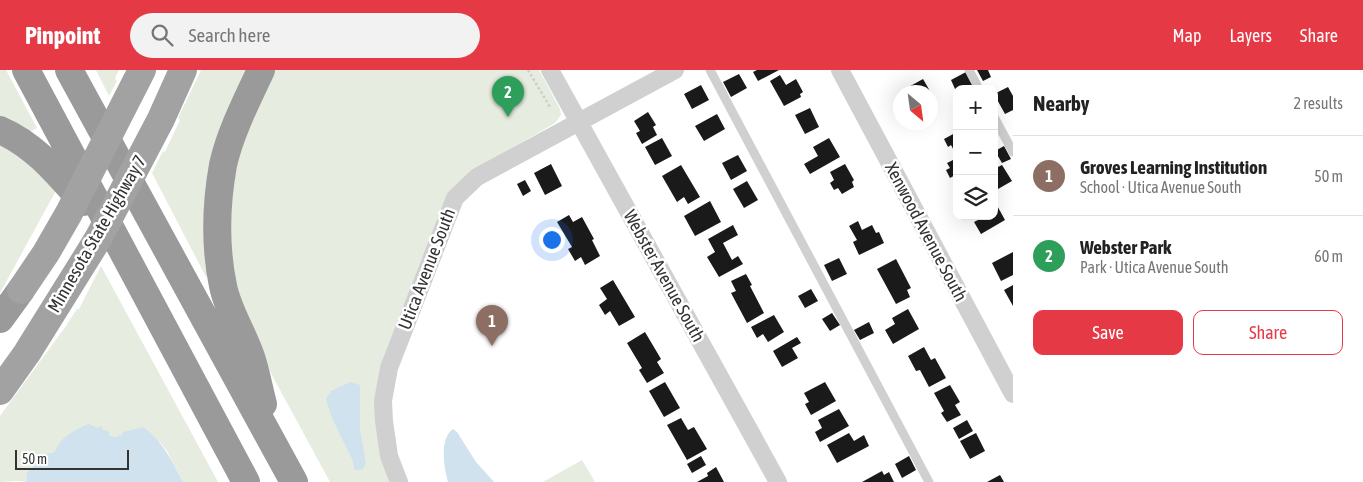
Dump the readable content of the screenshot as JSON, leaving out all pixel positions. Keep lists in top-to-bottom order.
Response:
{
  "streets": {
    "highway": ["Minnesota State Highway 7"],
    "street": ["Xenwood Avenue South", "Utica Avenue South", "Webster Avenue South"]
  },
  "crossings": [
    ["Utica Avenue South", "Webster Avenue South"]
  ],
  "scale_bar": "50 m",
  "north": "bottom right",
  "page": {
    "header": "Pinpoint",
    "search": "Search here",
    "nav": ["Map", "Layers", "Share"],
    "heading": ["Nearby", "2 results"],
    "pins": ["2", "1"],
    "map_buttons": ["+", "−"],
    "list": [
      {
        "mark": "1",
        "name": "Groves Learning Institution",
        "note": "School · Utica Avenue South",
        "value": "50 m"
      },
      {
        "mark": "2",
        "name": "Webster Park",
        "note": "Park · Utica Avenue South",
        "value": "60 m"
      }
    ],
    "buttons": ["Save", "Share"],
    "scale": "50 m"
  }
}
